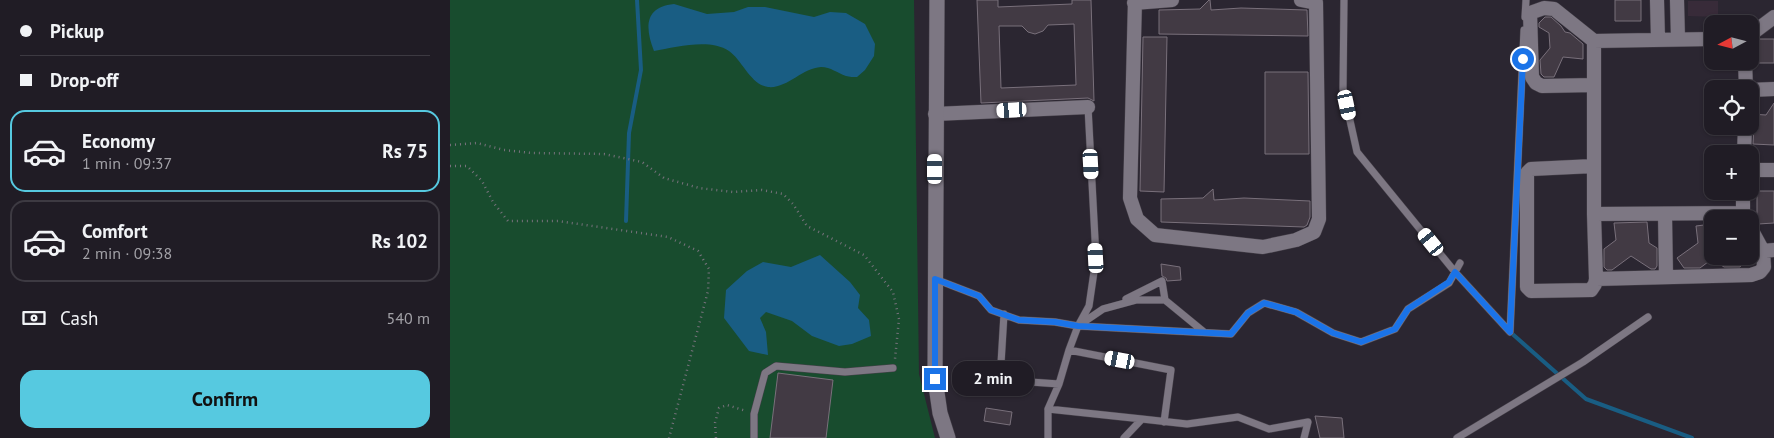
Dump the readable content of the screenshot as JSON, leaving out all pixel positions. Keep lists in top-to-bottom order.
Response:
{
  "north": "left",
  "page": {
    "banner": ["Pickup", "Drop-off"],
    "map_buttons": ["+", "−"],
    "list": [
      {
        "name": "Economy",
        "note": "1 min · 09:37",
        "value": "Rs 75"
      },
      {
        "name": "Comfort",
        "note": "2 min · 09:38",
        "value": "Rs 102"
      }
    ],
    "pay": ["Cash", "540 m"],
    "buttons": "Confirm",
    "bubble": "2 min"
  }
}
